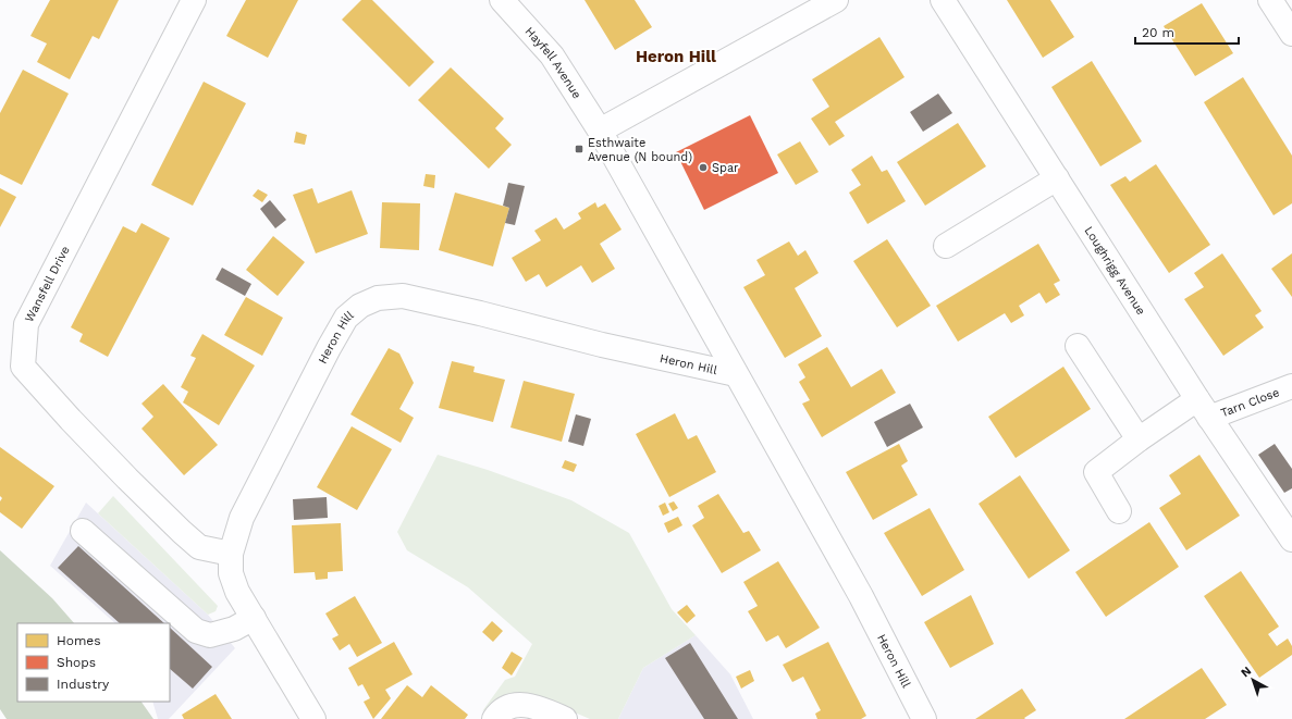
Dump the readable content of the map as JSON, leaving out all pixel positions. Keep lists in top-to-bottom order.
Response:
{
  "streets": {
    "street": [
      "Hayfell Avenue",
      "Loughrigg Avenue",
      "Wansfell Drive",
      "Heron Hill",
      "Tarn Close"
    ]
  },
  "crossings": [
    ["Hayfell Avenue", "Heron Hill"],
    ["Loughrigg Avenue", "Tarn Close"],
    ["Wansfell Drive", "Heron Hill"]
  ],
  "districts": ["Heron Hill"],
  "places": {
    "transit": ["Esthwaite Avenue (N bound)"],
    "other": ["Spar"]
  },
  "legend": ["Homes", "Shops", "Industry"],
  "scale_bar": "20 m",
  "north": "top left"
}
